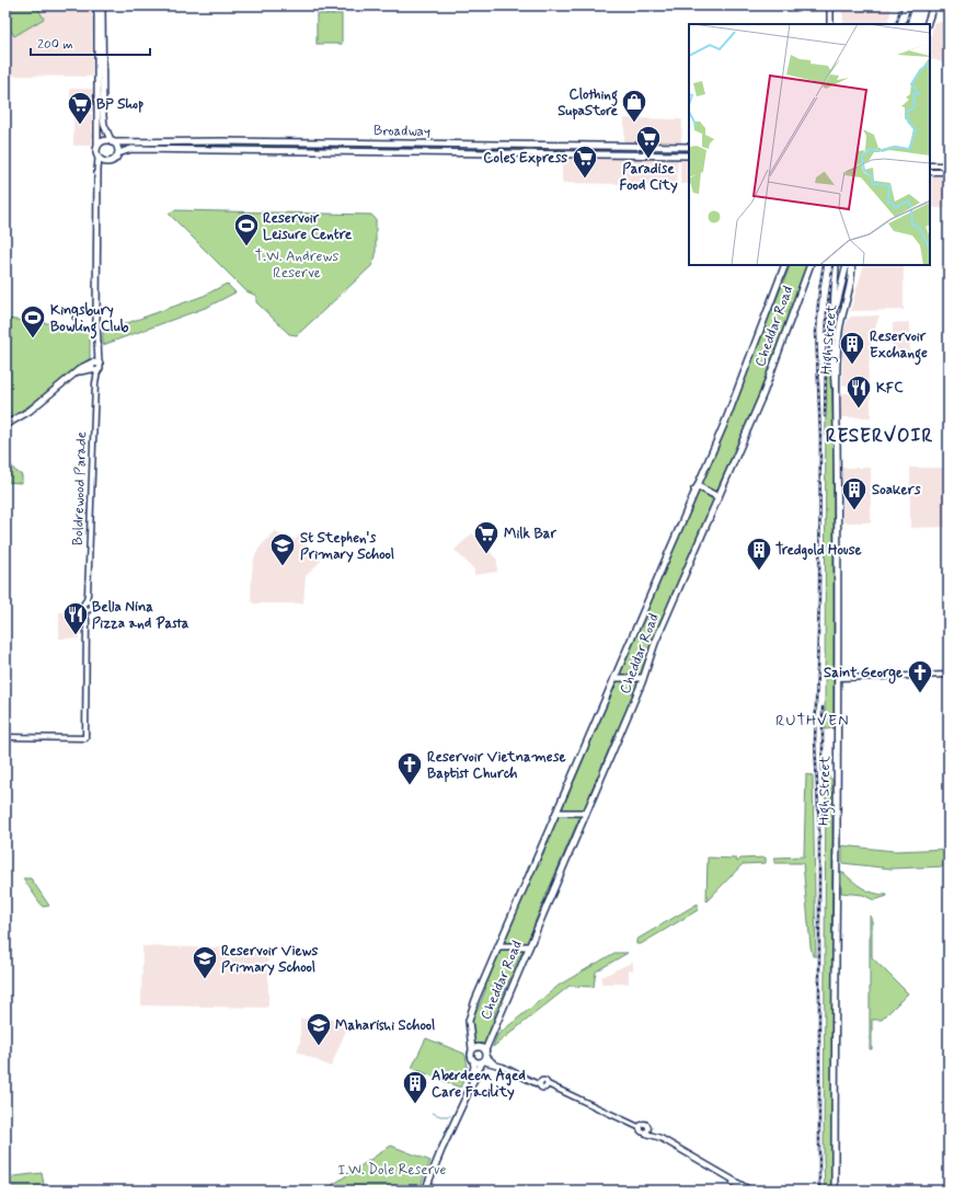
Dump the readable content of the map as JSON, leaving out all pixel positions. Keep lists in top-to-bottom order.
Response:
{
  "streets": {
    "main road": [
      "Broadway",
      "Cheddar Road",
      "High Street",
      "Boldrewood Parade"
    ]
  },
  "crossings": [
    ["Broadway", "Boldrewood Parade"]
  ],
  "districts": ["RESERVOIR", "RUTHVEN"],
  "parks": ["T.W. Andrews Reserve", "I.W. Dole Reserve"],
  "places": {
    "shop": ["Clothing SupaStore"],
    "supermarket": [
      "BP Shop",
      "Paradise Food City",
      "Coles Express",
      "Milk Bar"
    ],
    "sports": ["Reservoir Leisure Centre", "Kingsbury Bowling Club"],
    "building": [
      "Reservoir Exchange",
      "Soakers",
      "Tredgold House",
      "Aberdeen Aged Care Facility"
    ],
    "restaurant": ["KFC", "Bella Nina Pizza and Pasta"],
    "school or university": ["St Stephen's Primary School", "Reservoir Views Primary School", "Maharishi School"],
    "church": ["Saint George", "Reservoir Vietnamese Baptist Church"]
  },
  "scale_bar": "200 m"
}
